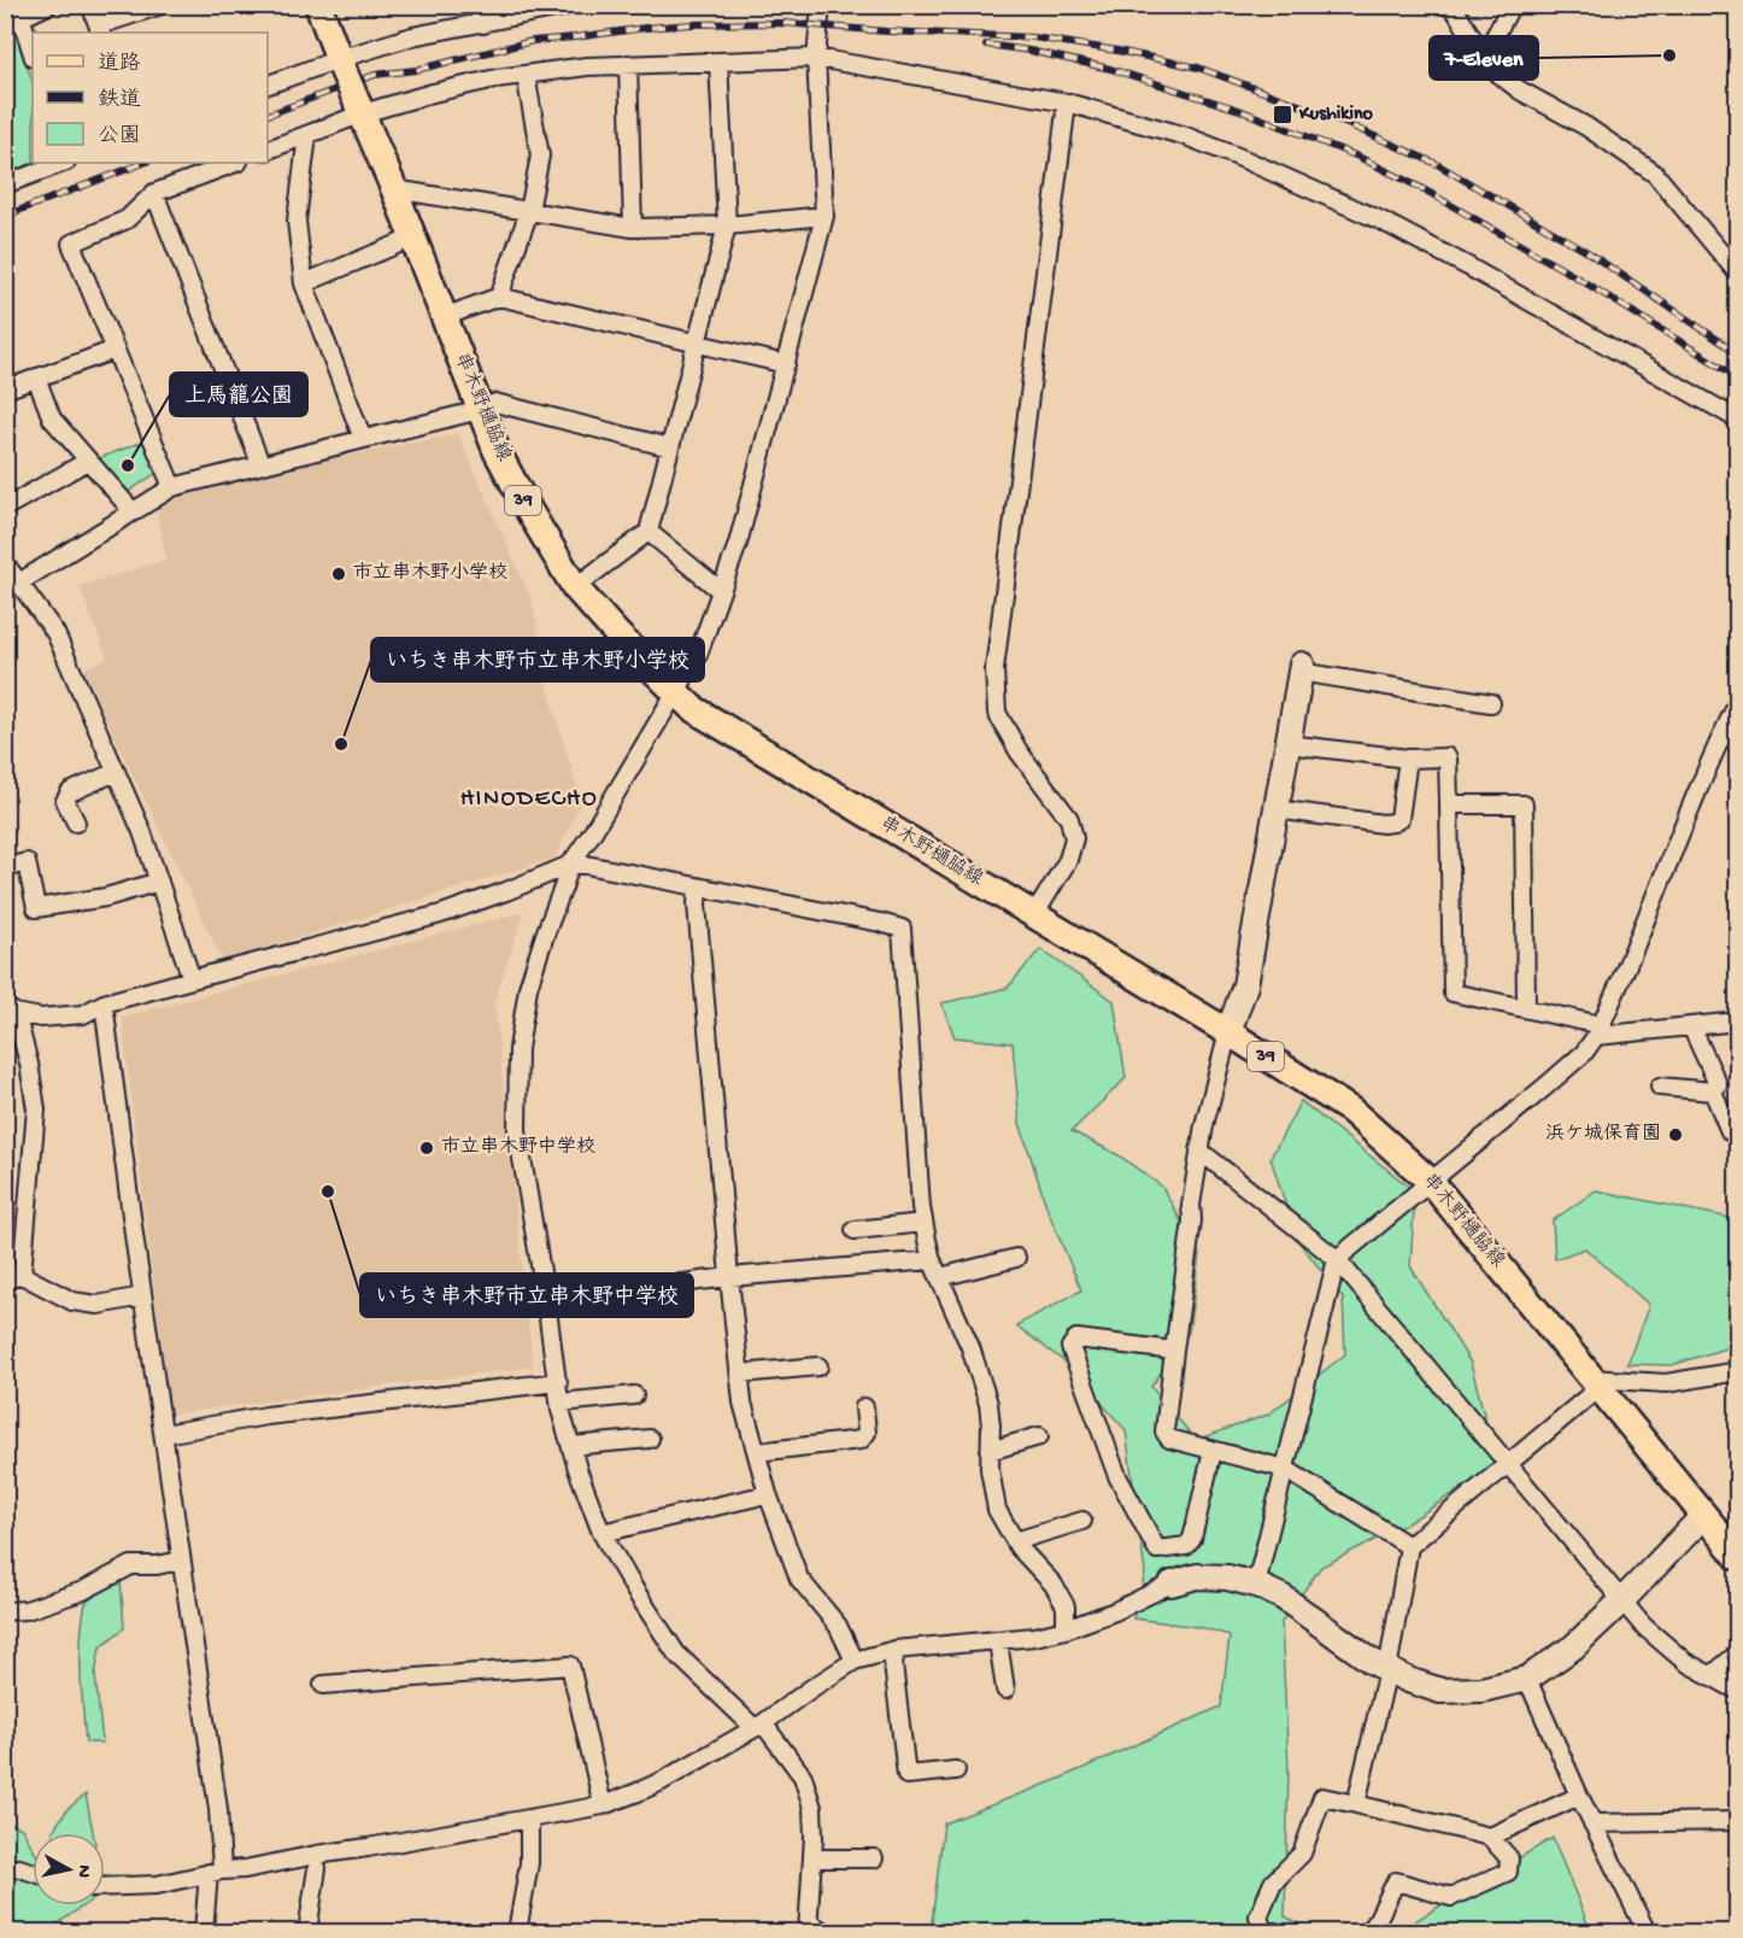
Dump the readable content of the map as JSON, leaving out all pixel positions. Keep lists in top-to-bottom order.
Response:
{
  "streets": {
    "main road": ["串木野樋脇線", "39"]
  },
  "districts": ["HINODECHO"],
  "places": {
    "other": [
      "7-Eleven",
      "上馬籠公園",
      "市立串木野小学校",
      "いちき串木野市立串木野小学校",
      "浜ケ城保育園",
      "市立串木野中学校",
      "いちき串木野市立串木野中学校"
    ],
    "transit": ["Kushikino"]
  },
  "legend": ["道路", "鉄道", "公園"],
  "north": "right"
}
